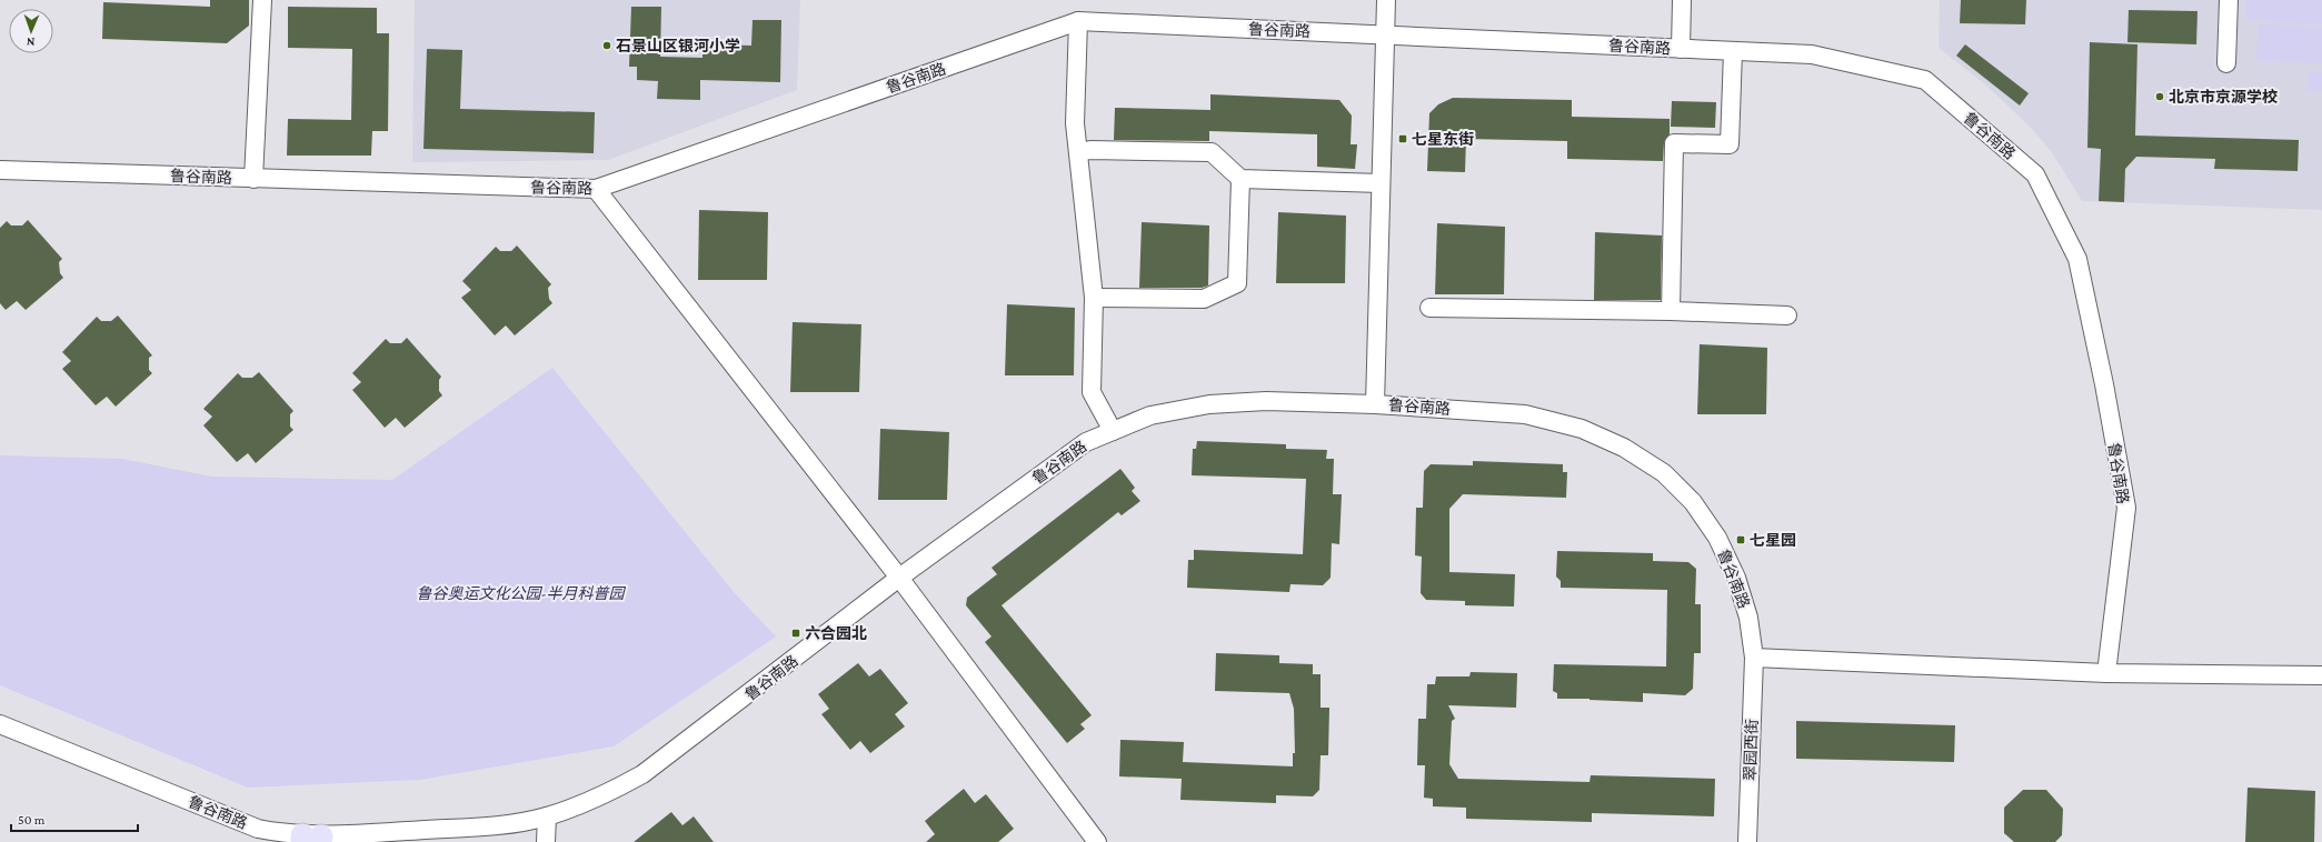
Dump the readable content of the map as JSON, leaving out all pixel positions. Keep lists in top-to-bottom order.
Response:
{
  "streets": {
    "street": ["鲁谷南路", "翠园西街"]
  },
  "crossings": [
    ["鲁谷南路", "翠园西街"]
  ],
  "parks": ["鲁谷奥运文化公园-半月科普园"],
  "places": {
    "other": ["石景山区银河小学", "北京市京源学校"],
    "transit": ["七星东街", "七星园", "六合园北"]
  },
  "scale_bar": "50 m",
  "north": "bottom"
}
